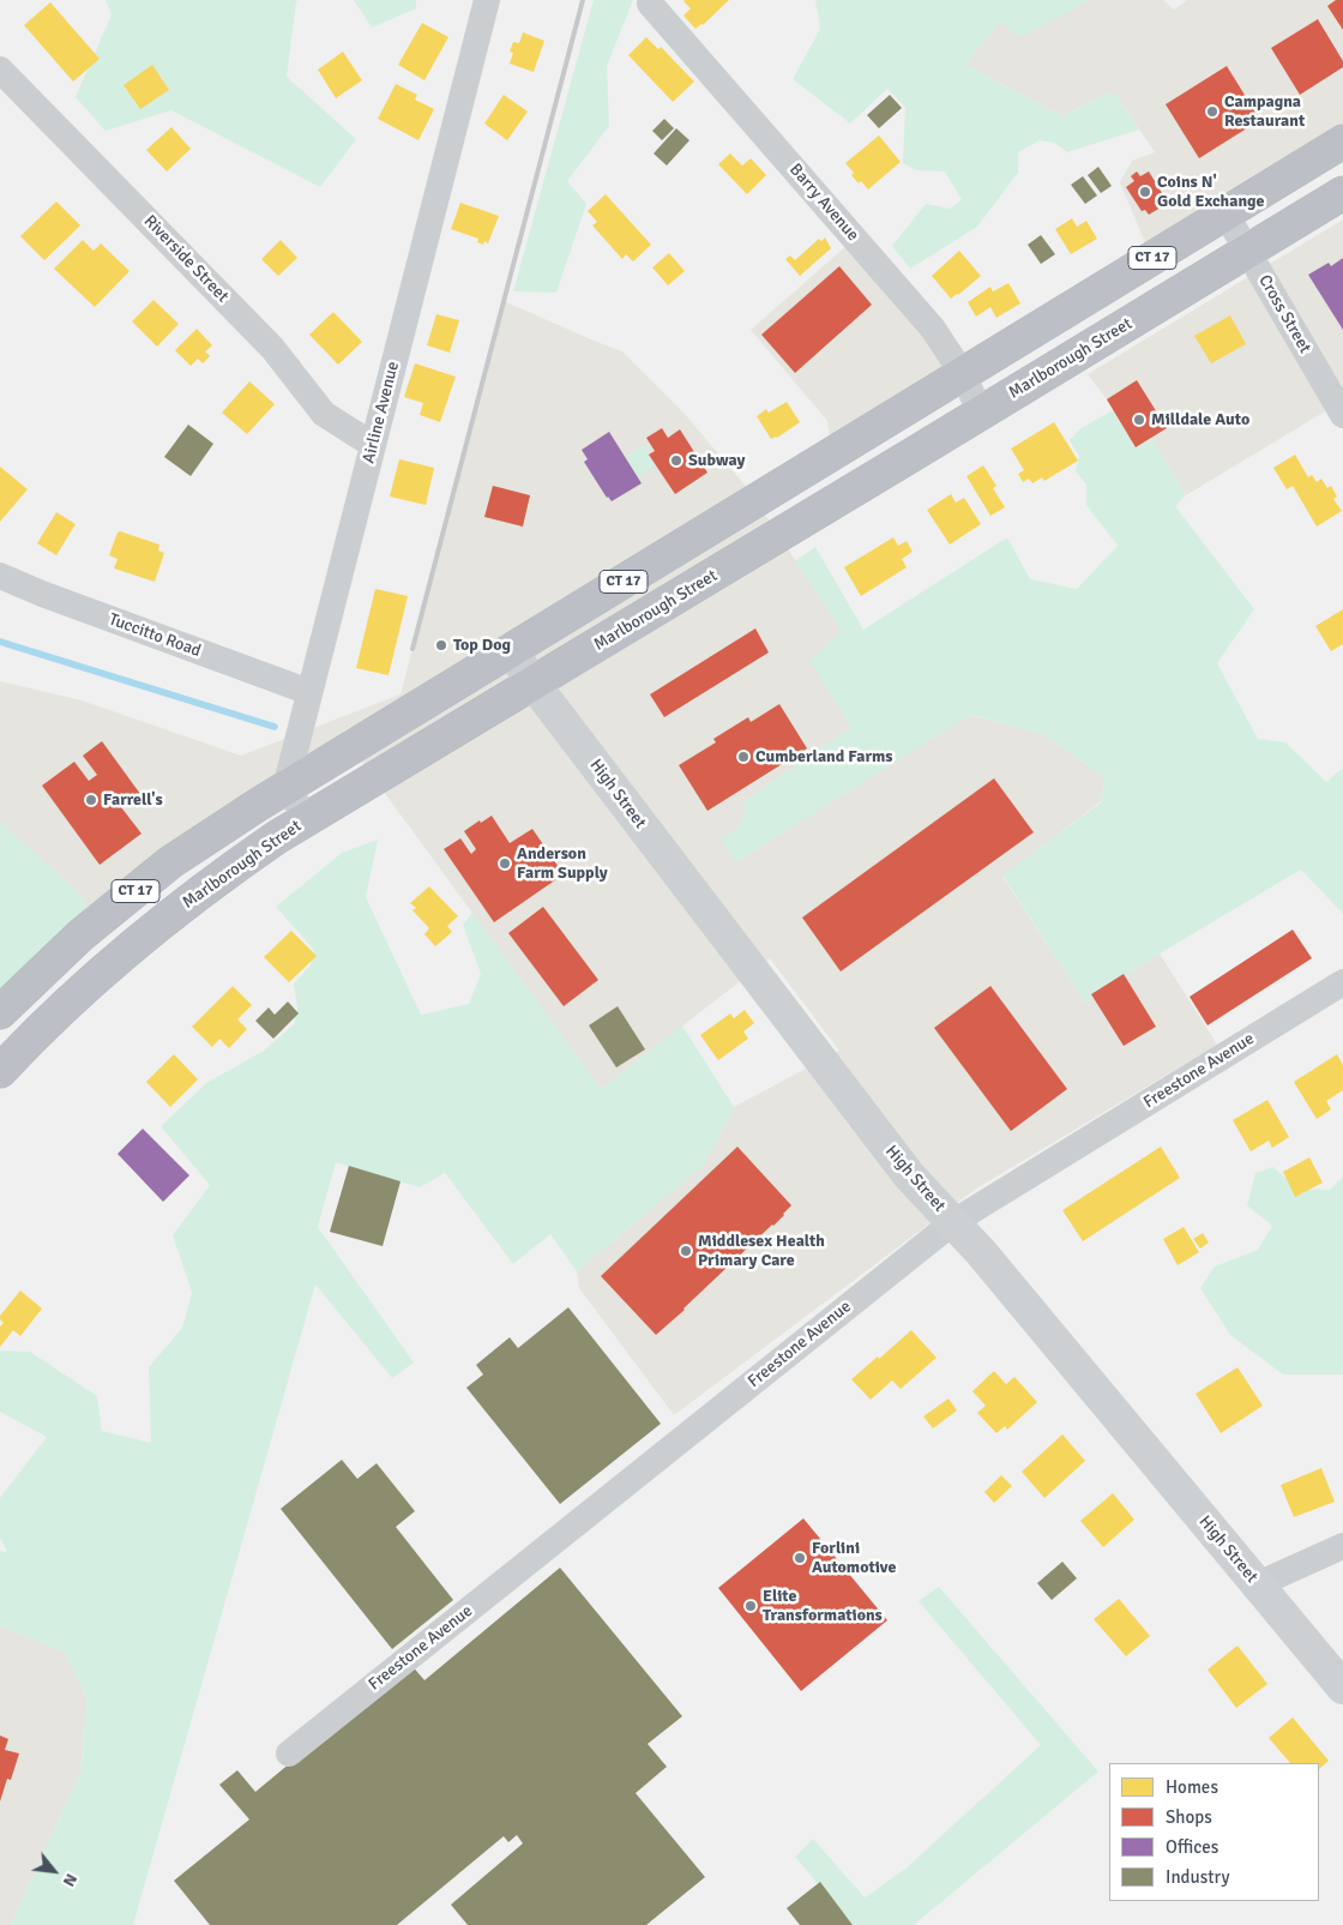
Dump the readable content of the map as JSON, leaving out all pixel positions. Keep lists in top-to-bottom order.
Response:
{
  "streets": {
    "highway": ["CT 17", "Marlborough Street"],
    "street": [
      "Barry Avenue",
      "Riverside Street",
      "Cross Street",
      "Airline Avenue",
      "Tuccitto Road",
      "High Street",
      "Freestone Avenue"
    ]
  },
  "crossings": [
    ["Barry Avenue", "CT 17"],
    ["Barry Avenue", "Marlborough Street"],
    ["CT 17", "Cross Street"],
    ["CT 17", "Airline Avenue"],
    ["CT 17", "High Street"],
    ["Riverside Street", "Airline Avenue"],
    ["Cross Street", "Marlborough Street"],
    ["Marlborough Street", "High Street"],
    ["Airline Avenue", "Tuccitto Road"],
    ["High Street", "Freestone Avenue"]
  ],
  "places": [
    "Campagna Restaurant",
    "Coins N' Gold Exchange",
    "Milldale Auto",
    "Subway",
    "Top Dog",
    "Cumberland Farms",
    "Farrell's",
    "Anderson Farm Supply",
    "Middlesex Health Primary Care",
    "Forlini Automotive",
    "Elite Transformations"
  ],
  "legend": [
    "Homes",
    "Shops",
    "Offices",
    "Industry"
  ],
  "north": "bottom right"
}
